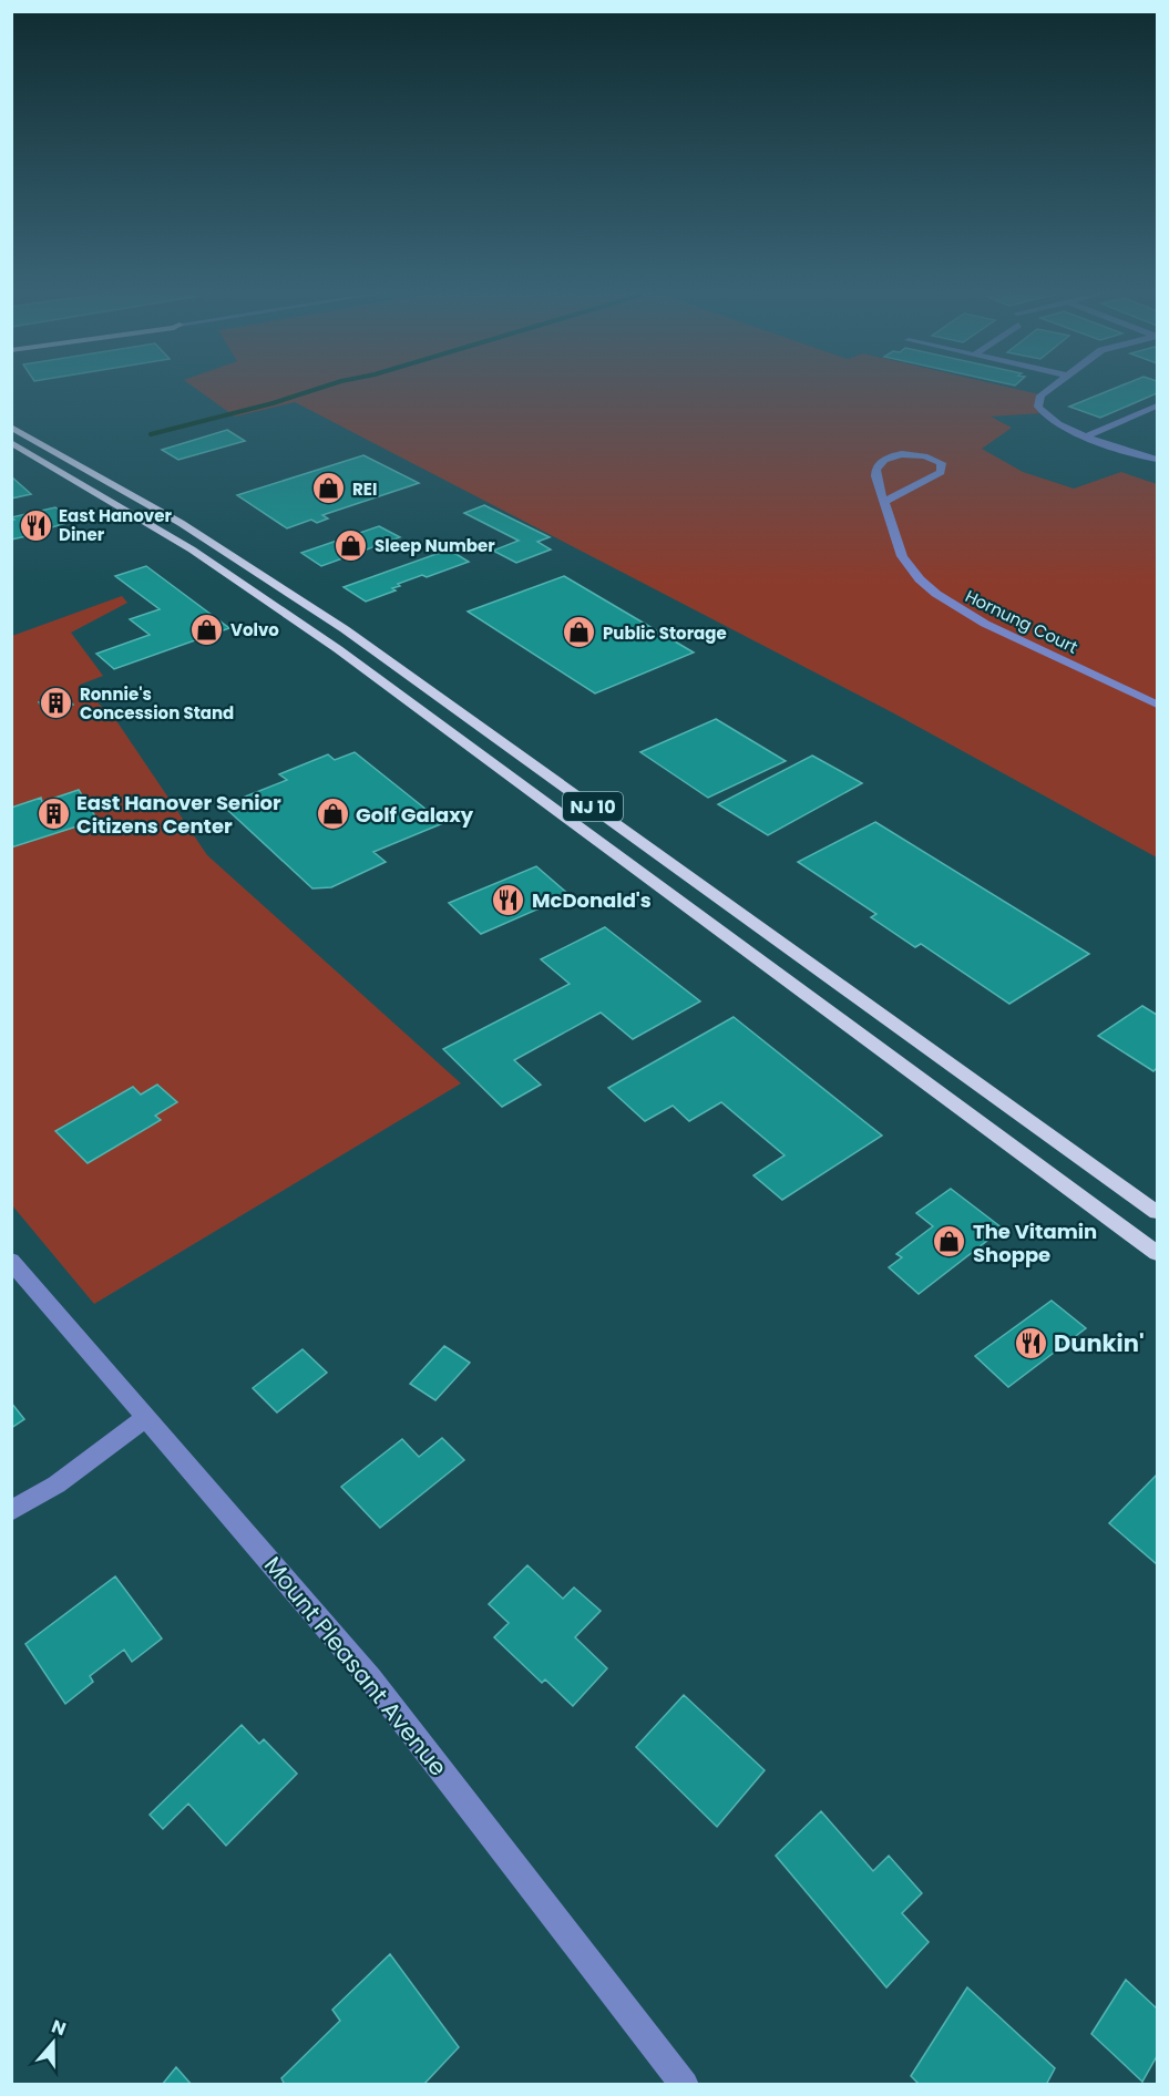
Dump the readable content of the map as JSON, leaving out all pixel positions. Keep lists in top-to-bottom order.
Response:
{
  "streets": {
    "main road": ["NJ 10"],
    "street": ["Hornung Court", "Mount Pleasant Avenue"]
  },
  "places": {
    "shop": [
      "REI",
      "Sleep Number",
      "Volvo",
      "Public Storage",
      "Golf Galaxy",
      "The Vitamin Shoppe"
    ],
    "restaurant": ["East Hanover Diner", "McDonald's", "Dunkin'"],
    "building": ["Ronnie's Concession Stand", "East Hanover Senior Citizens Center"]
  },
  "north": "top"
}
